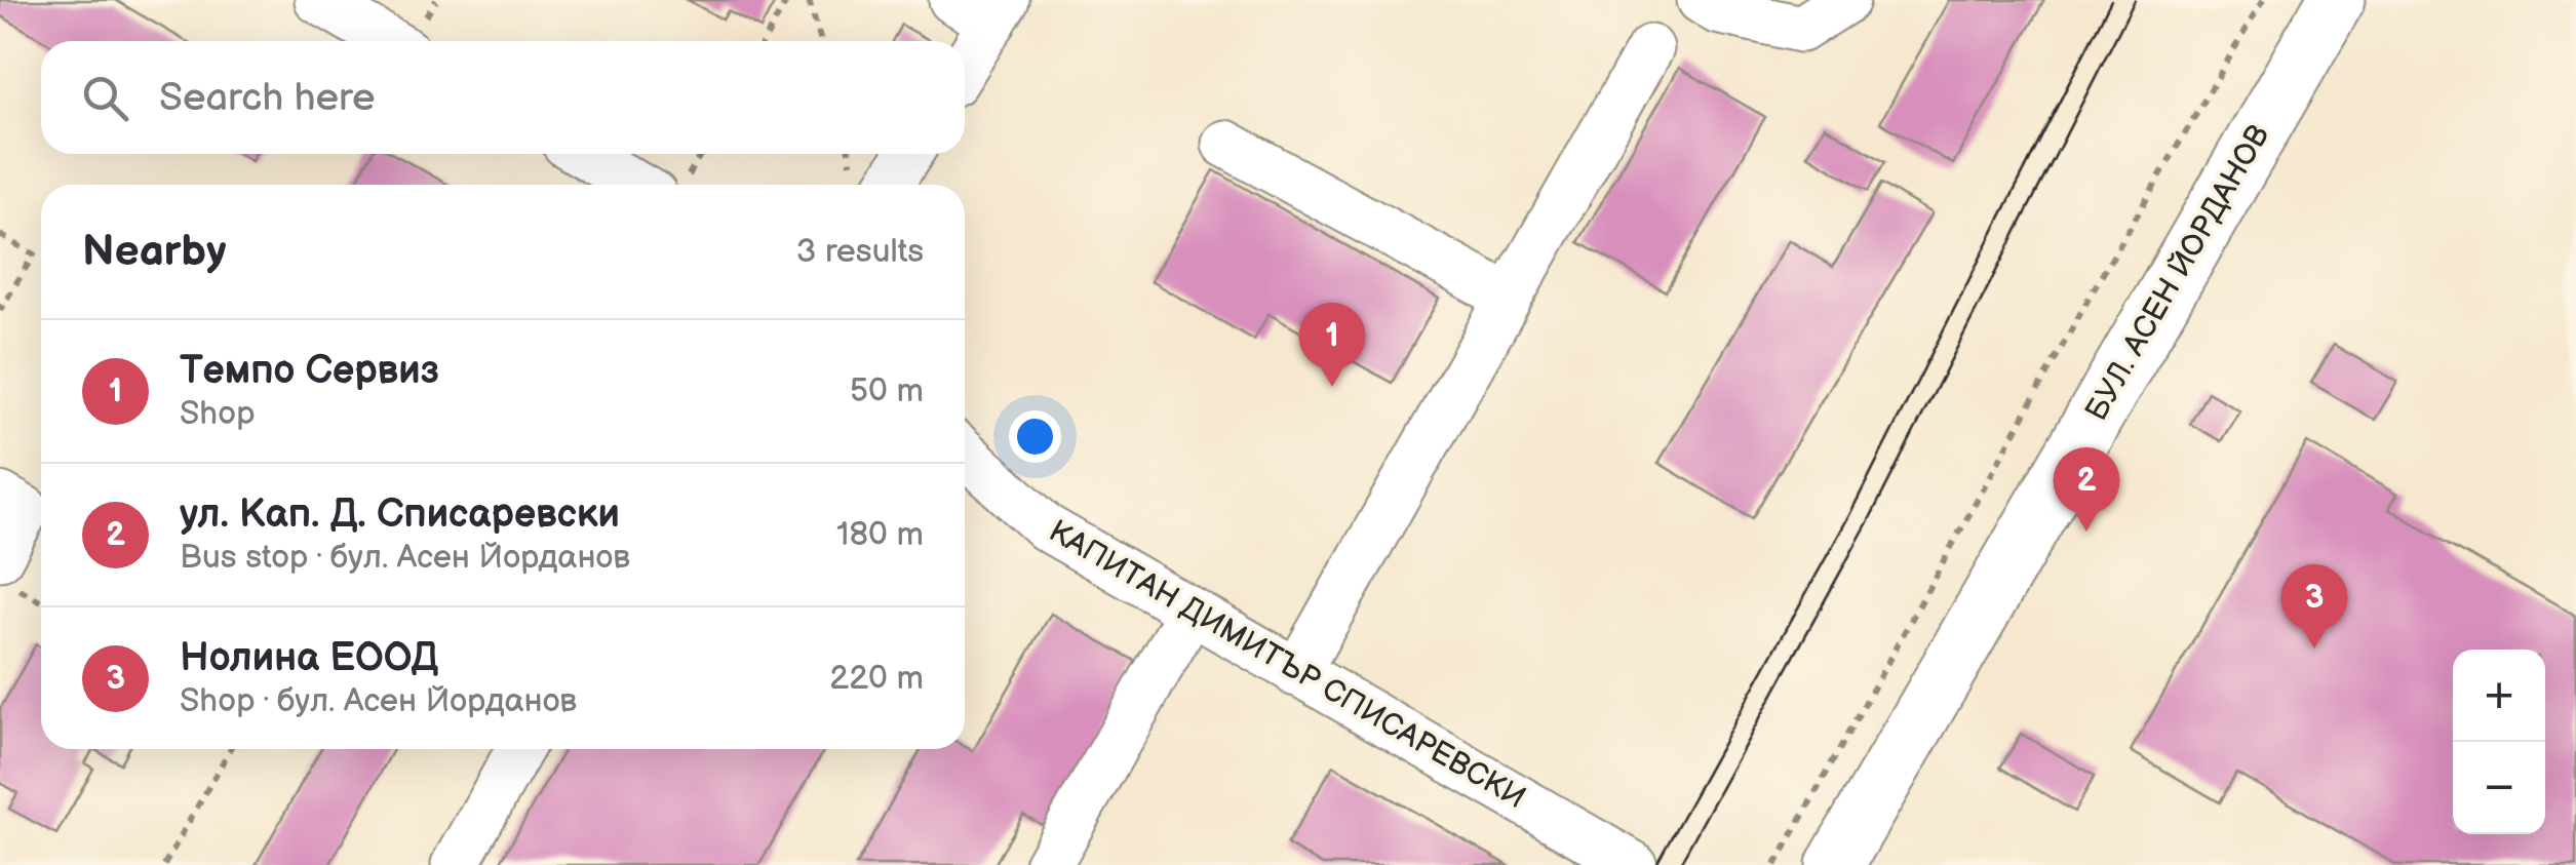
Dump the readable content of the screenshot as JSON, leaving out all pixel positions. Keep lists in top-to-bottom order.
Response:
{
  "streets": {
    "main road": ["БУЛ. АСЕН ЙОРДАНОВ"],
    "street": ["КАПИТАН ДИМИТЪР СПИСАРЕВСКИ"]
  },
  "page": {
    "search": "Search here",
    "heading": ["Nearby", "3 results"],
    "pins": ["1", "2", "3"],
    "list": [
      {
        "mark": "1",
        "name": "Темпо Сервиз",
        "note": "Shop",
        "value": "50 m"
      },
      {
        "mark": "2",
        "name": "ул. Кап. Д. Списаревски",
        "note": "Bus stop · бул. Асен Йорданов",
        "value": "180 m"
      },
      {
        "mark": "3",
        "name": "Нолина ЕООД",
        "note": "Shop · бул. Асен Йорданов",
        "value": "220 m"
      }
    ],
    "map_buttons": ["+", "−"]
  }
}
